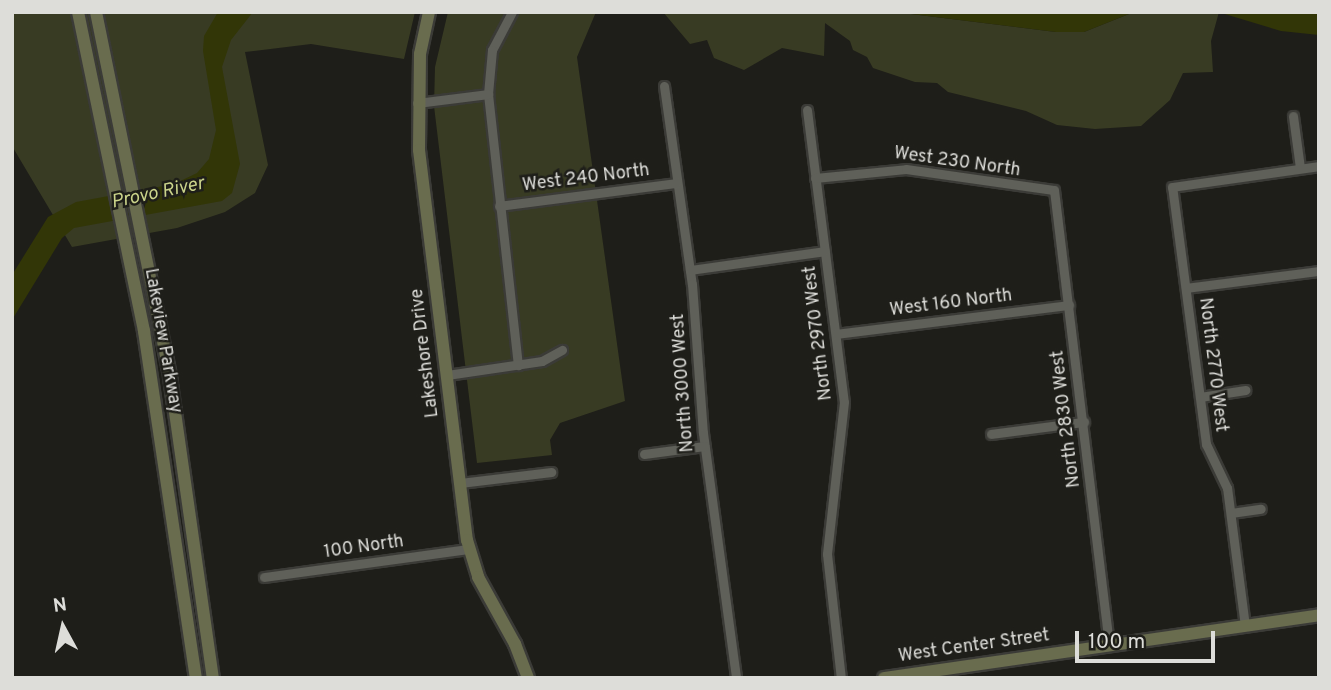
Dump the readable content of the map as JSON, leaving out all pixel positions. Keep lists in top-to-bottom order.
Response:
{
  "streets": {
    "street": [
      "West 230 North",
      "West 240 North",
      "West 160 North",
      "North 2970 West",
      "Lakeview Parkway",
      "Lakeshore Drive",
      "North 2770 West",
      "North 3000 West",
      "North 2830 West",
      "100 North",
      "West Center Street"
    ]
  },
  "crossings": [
    ["West 230 North", "North 2970 West"],
    ["West 230 North", "North 2830 West"],
    ["West 240 North", "North 3000 West"],
    ["West 160 North", "North 2970 West"],
    ["West 160 North", "North 2830 West"],
    ["Lakeshore Drive", "100 North"],
    ["North 2770 West", "West Center Street"],
    ["North 2830 West", "West Center Street"]
  ],
  "water": ["Provo River"],
  "scale_bar": "100 m",
  "north": "top"
}
